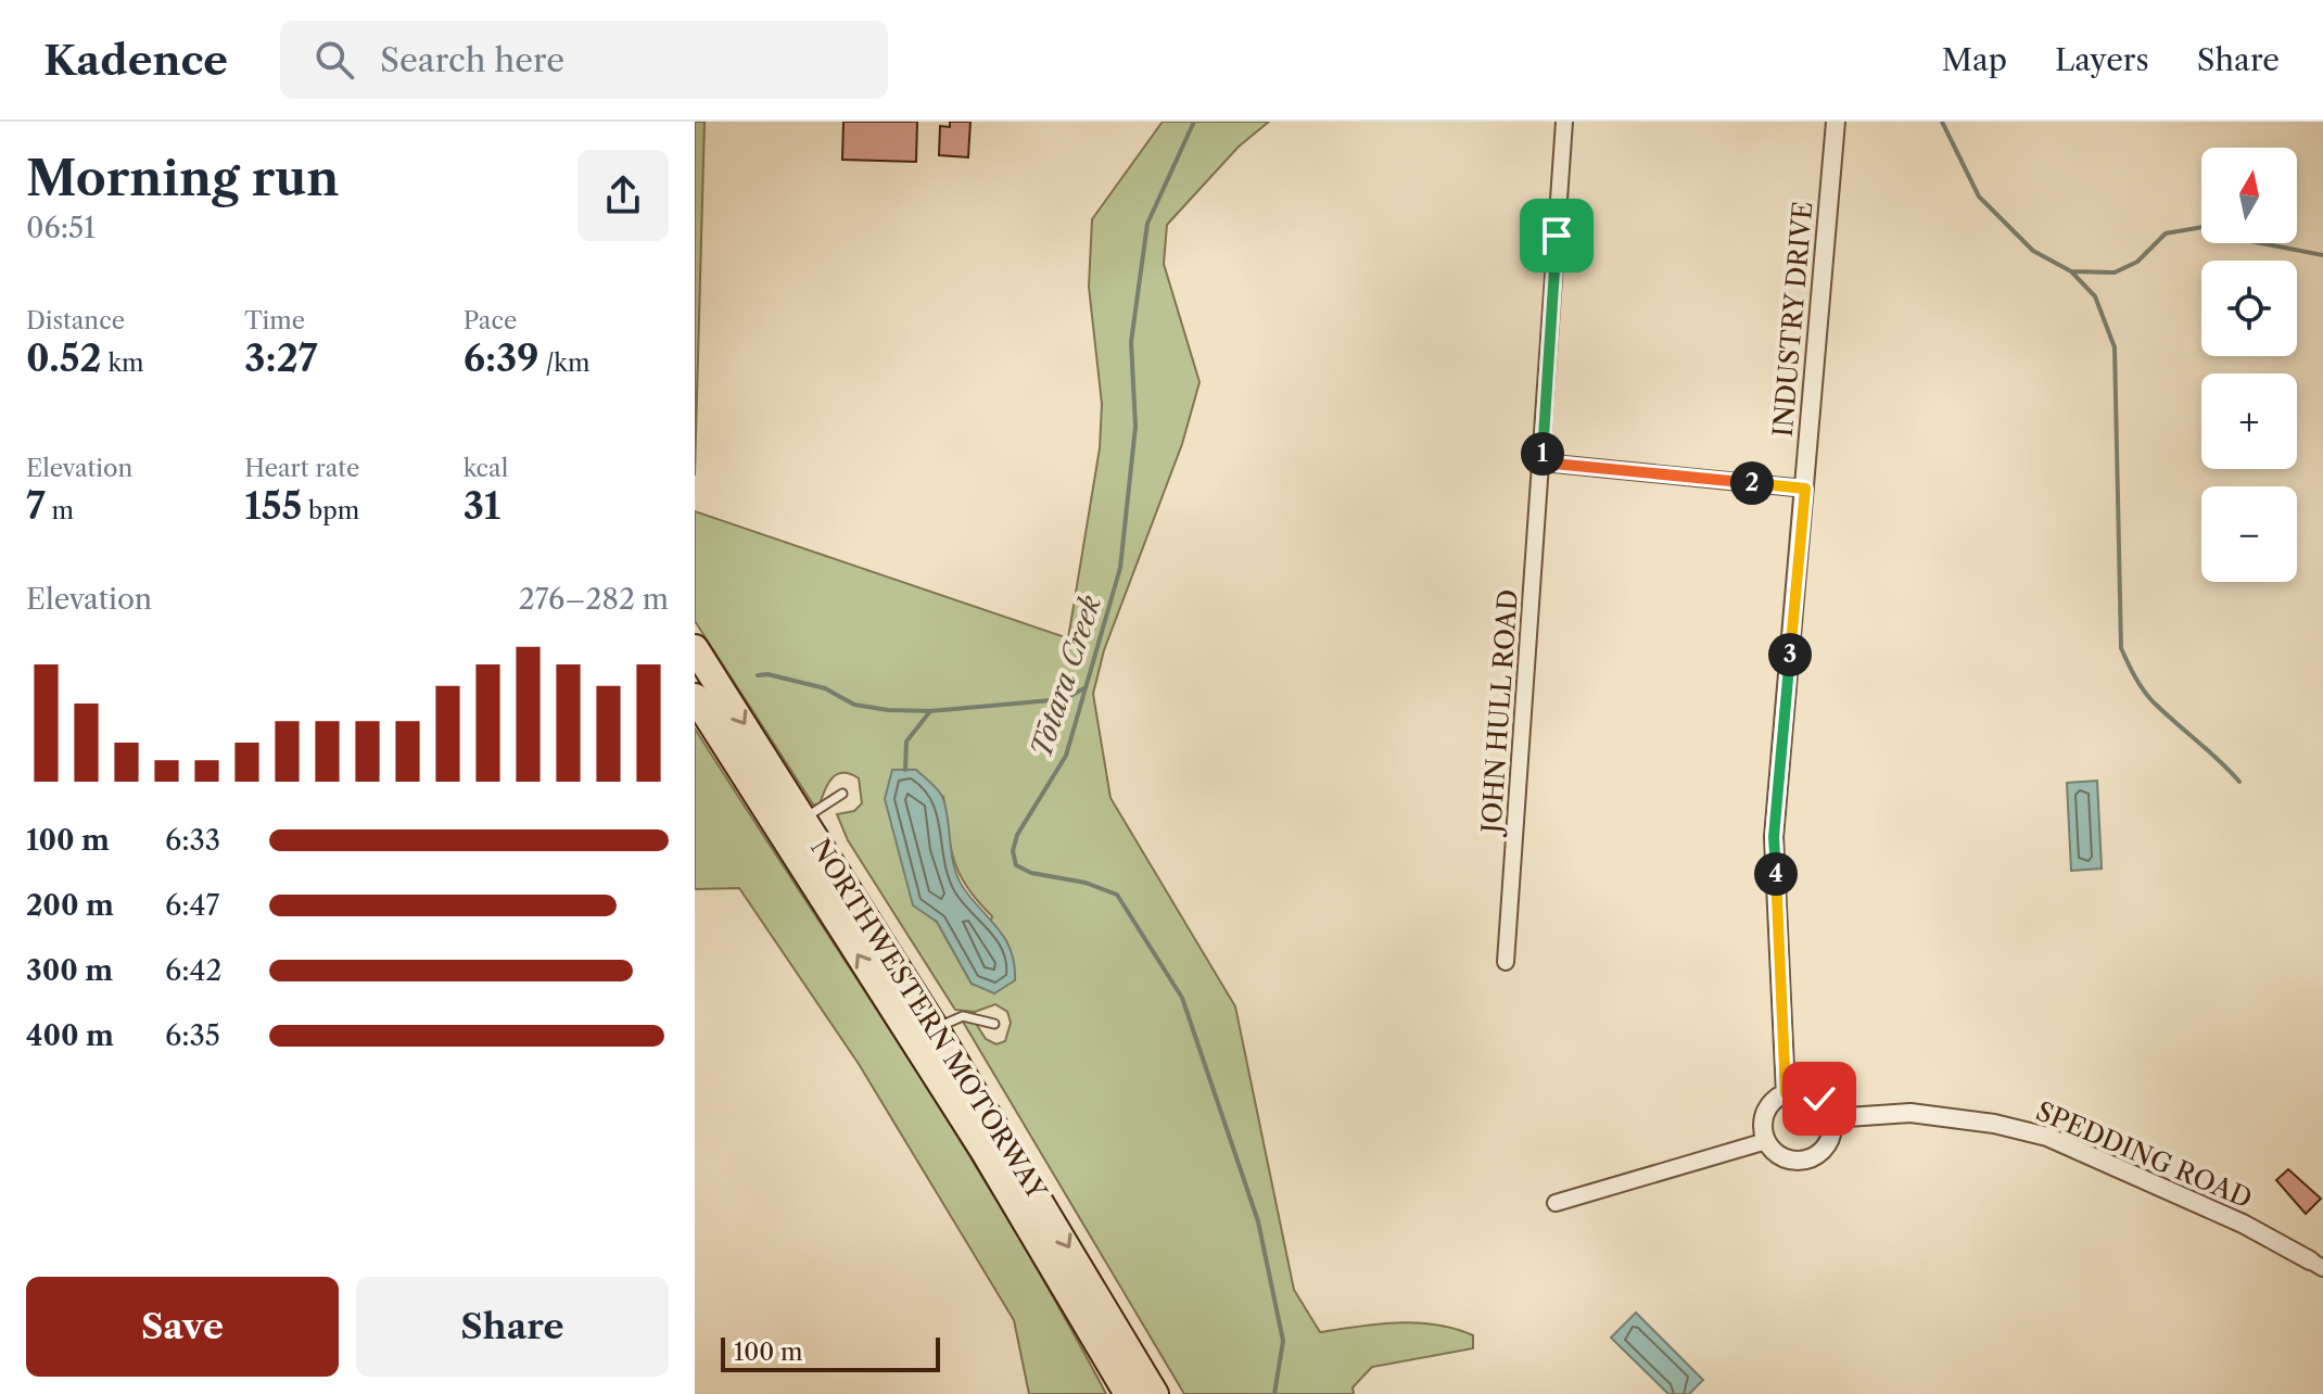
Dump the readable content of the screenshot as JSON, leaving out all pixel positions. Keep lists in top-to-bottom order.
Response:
{
  "streets": {
    "highway": ["NORTHWESTERN MOTORWAY"],
    "street": ["INDUSTRY DRIVE", "JOHN HULL ROAD", "SPEDDING ROAD"]
  },
  "crossings": [
    ["INDUSTRY DRIVE", "SPEDDING ROAD"]
  ],
  "water": ["Tōtara Creek"],
  "scale_bar": "100 m",
  "north": "top",
  "page": {
    "header": "Kadence",
    "search": "Search here",
    "nav": ["Map", "Layers", "Share"],
    "heading": ["Morning run", "06:51"],
    "map_buttons": ["+", "−"],
    "stats": [
      ["Distance", "0.52 km"],
      ["Time", "3:27"],
      ["Pace", "6:39 /km"],
      ["Elevation", "7 m"],
      ["Heart rate", "155 bpm"],
      ["kcal", "31"]
    ],
    "pins": [
      "1",
      "2",
      "3",
      "4"
    ],
    "chart": ["Elevation", "276–282 m"],
    "list": [
      {
        "name": "100 m",
        "note": "6:33"
      },
      {
        "name": "200 m",
        "note": "6:47"
      },
      {
        "name": "300 m",
        "note": "6:42"
      },
      {
        "name": "400 m",
        "note": "6:35"
      }
    ],
    "buttons": ["Save", "Share"],
    "scale": "100 m"
  }
}
